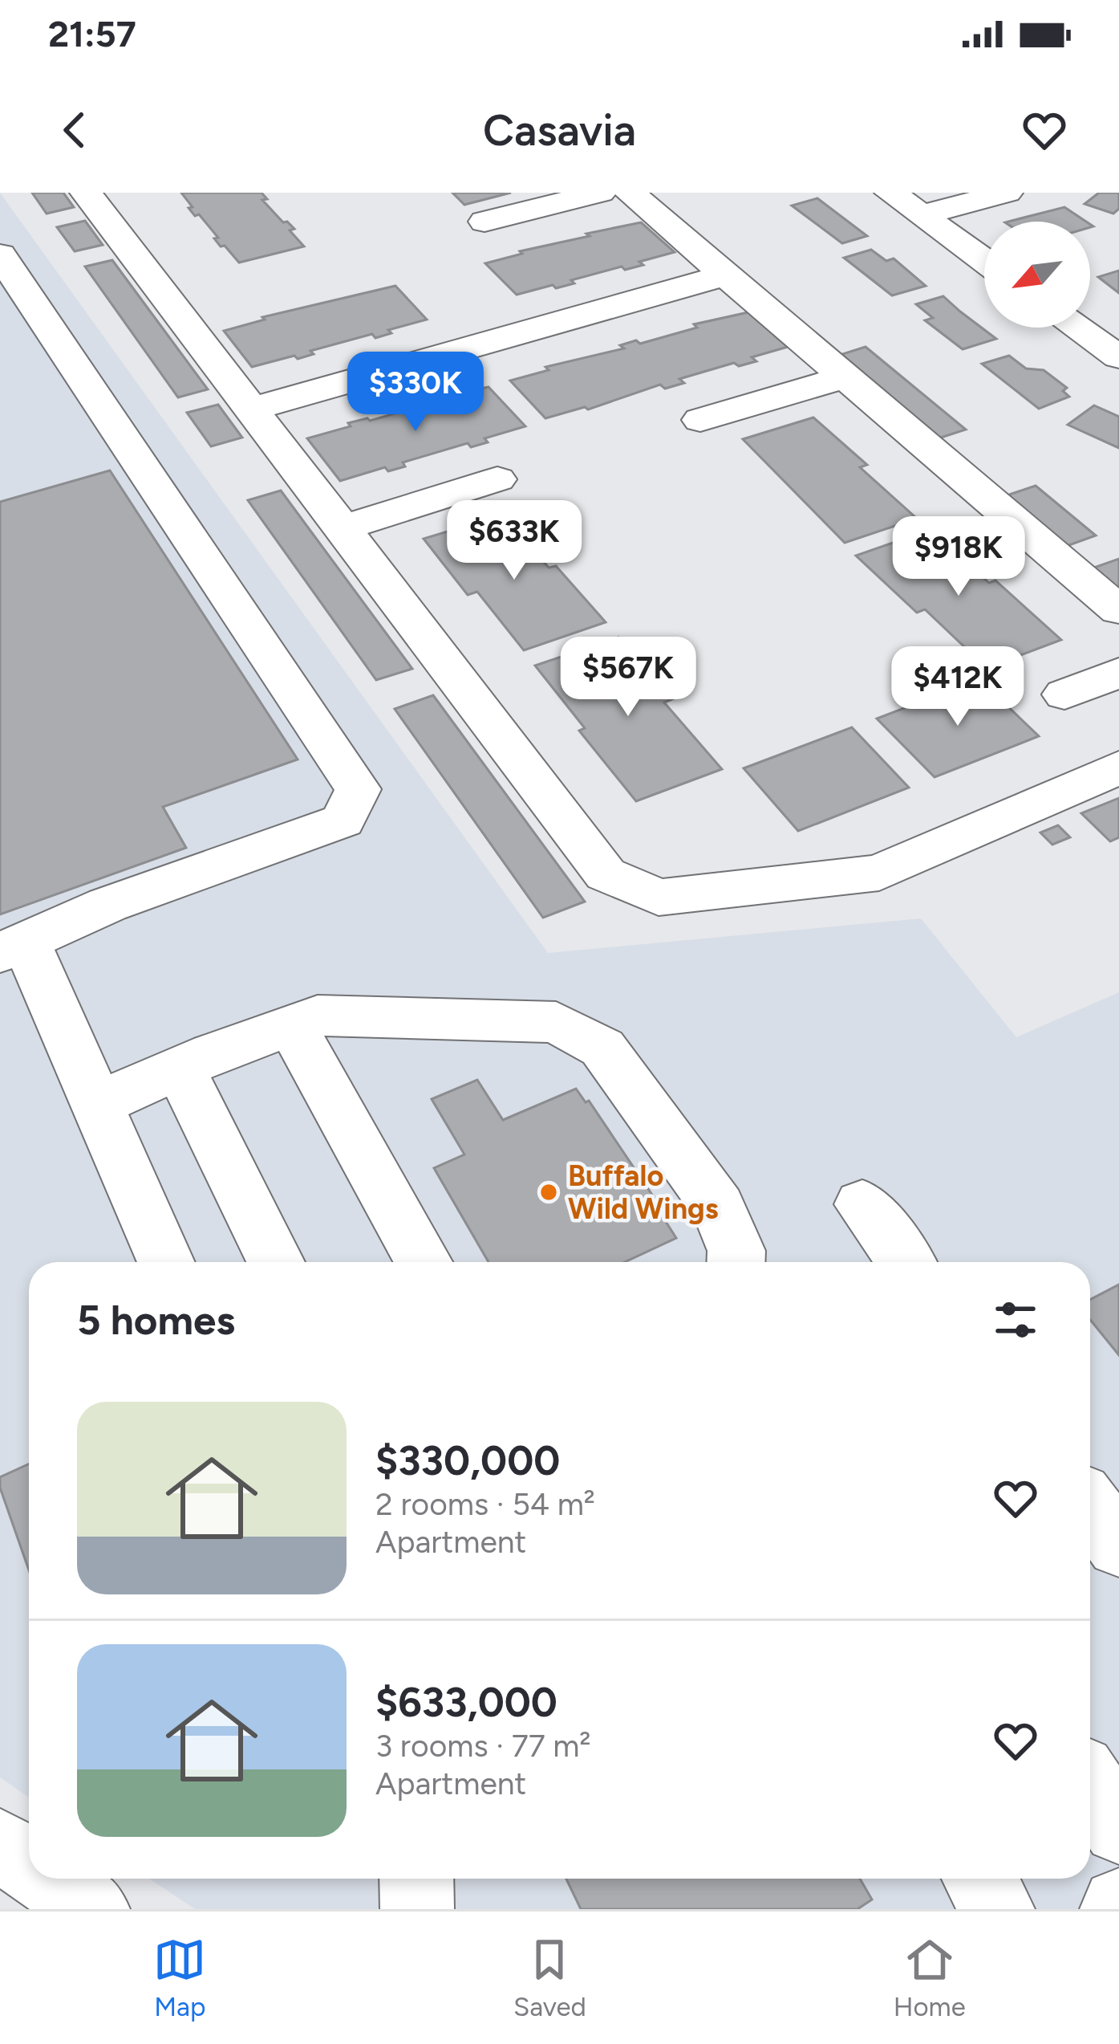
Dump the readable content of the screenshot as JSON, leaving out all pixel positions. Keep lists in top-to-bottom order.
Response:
{
  "places": ["Buffalo Wild Wings"],
  "north": "bottom left",
  "page": {
    "status": "21:57",
    "header": "Casavia",
    "price": [
      "$330K",
      "$633K",
      "$918K",
      "$567K",
      "$412K"
    ],
    "heading": "5 homes",
    "list": [
      {
        "name": "$330,000",
        "note": "2 rooms · 54 m² · Apartment"
      },
      {
        "name": "$633,000",
        "note": "3 rooms · 77 m² · Apartment"
      }
    ],
    "tabs": ["Map", "Saved", "Home"]
  }
}
